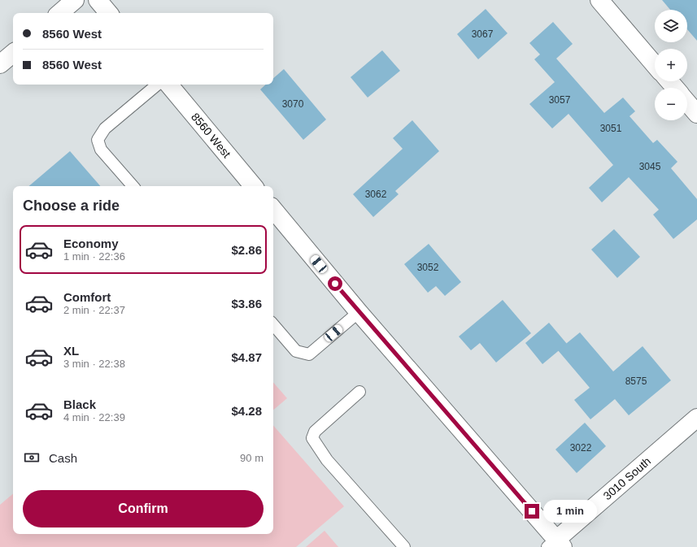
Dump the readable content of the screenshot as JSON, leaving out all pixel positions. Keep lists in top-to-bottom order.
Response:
{
  "streets": {
    "street": ["8560 West", "3010 South"]
  },
  "house_numbers": [
    "3067",
    "3057",
    "3070",
    "3051",
    "3045",
    "3062",
    "3052",
    "8575",
    "3022"
  ],
  "page": {
    "map_buttons": ["+", "−"],
    "banner": ["8560 West", "8560 West"],
    "heading": "Choose a ride",
    "list": [
      {
        "name": "Economy",
        "note": "1 min · 22:36",
        "value": "$2.86"
      },
      {
        "name": "Comfort",
        "note": "2 min · 22:37",
        "value": "$3.86"
      },
      {
        "name": "XL",
        "note": "3 min · 22:38",
        "value": "$4.87"
      },
      {
        "name": "Black",
        "note": "4 min · 22:39",
        "value": "$4.28"
      }
    ],
    "pay": ["Cash", "90 m"],
    "buttons": "Confirm",
    "bubble": "1 min"
  }
}
